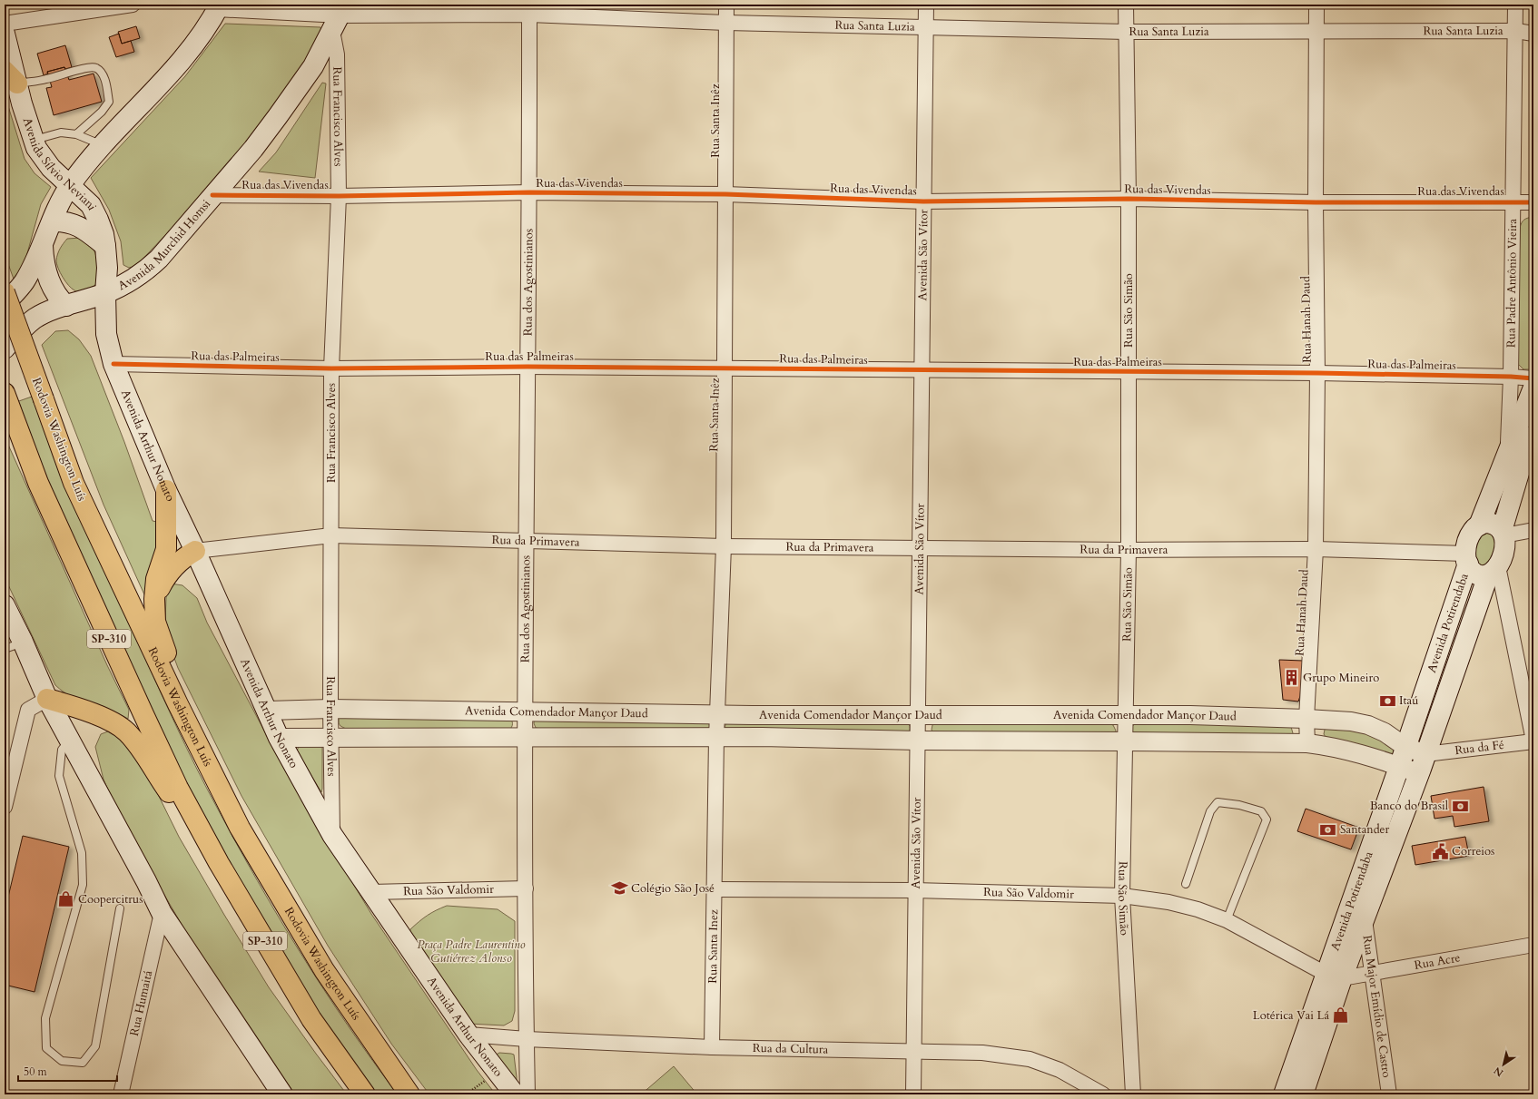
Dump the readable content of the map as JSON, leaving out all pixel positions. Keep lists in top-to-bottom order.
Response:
{
  "streets": {
    "highway": ["Rodovia Washington Luís", "SP-310"],
    "main road": [
      "Avenida Sílvio Neviani",
      "Avenida Murchid Homsi",
      "Avenida Arthur Nonato",
      "Avenida Potirendaba"
    ],
    "street": [
      "Rua Santa Luzia",
      "Rua Francisco Alves",
      "Rua Santa Inêz",
      "Rua das Vivendas",
      "Avenida São Vítor",
      "Rua dos Agostinianos",
      "Rua Padre Antônio Vieira",
      "Rua São Simão",
      "Rua Hanah Daud",
      "Rua das Palmeiras",
      "Rua da Primavera",
      "Avenida Comendador Mançor Daud",
      "Rua da Fé",
      "Rua São Valdomir",
      "Rua Santa Inez",
      "Rua Acre",
      "Rua Humaitá",
      "Rua Major Emídio de Castro",
      "Rua da Cultura"
    ]
  },
  "crossings": [
    ["Rua Santa Luzia", "Rua Francisco Alves"],
    ["Rua Santa Luzia", "Rua Santa Inêz"],
    ["Rua Santa Luzia", "Avenida Murchid Homsi"],
    ["Rua Santa Luzia", "Avenida São Vítor"],
    ["Rua Santa Luzia", "Rua dos Agostinianos"],
    ["Rua Santa Luzia", "Rua Padre Antônio Vieira"],
    ["Rua Santa Luzia", "Rua São Simão"],
    ["Rua Santa Luzia", "Rua Hanah Daud"],
    ["Rua Francisco Alves", "Rua das Vivendas"],
    ["Rua Francisco Alves", "Avenida Murchid Homsi"],
    ["Rua Francisco Alves", "Rua das Palmeiras"],
    ["Rua Francisco Alves", "Avenida Arthur Nonato"],
    ["Rua Francisco Alves", "Rua da Primavera"],
    ["Rua Francisco Alves", "Avenida Comendador Mançor Daud"],
    ["Rua Santa Inêz", "Rua das Vivendas"],
    ["Rua Santa Inêz", "Rua das Palmeiras"],
    ["Rua Santa Inêz", "Rua da Primavera"],
    ["Rua Santa Inêz", "Avenida Comendador Mançor Daud"],
    ["Rua Santa Inêz", "Rua Santa Inez"],
    ["Avenida Sílvio Neviani", "Avenida Murchid Homsi"],
    ["Avenida Sílvio Neviani", "Avenida Arthur Nonato"],
    ["Rua das Vivendas", "Avenida Murchid Homsi"],
    ["Rua das Vivendas", "Avenida São Vítor"],
    ["Rua das Vivendas", "Rua dos Agostinianos"],
    ["Rua das Vivendas", "Rua Padre Antônio Vieira"],
    ["Rua das Vivendas", "Rua São Simão"],
    ["Rua das Vivendas", "Rua Hanah Daud"],
    ["Avenida Murchid Homsi", "Avenida Arthur Nonato"],
    ["Avenida São Vítor", "Rua das Palmeiras"],
    ["Avenida São Vítor", "Rua da Primavera"],
    ["Avenida São Vítor", "Avenida Comendador Mançor Daud"],
    ["Avenida São Vítor", "Rua São Valdomir"],
    ["Avenida São Vítor", "Rua da Cultura"],
    ["Rua dos Agostinianos", "Rua das Palmeiras"],
    ["Rua dos Agostinianos", "Rua da Primavera"],
    ["Rua dos Agostinianos", "Avenida Comendador Mançor Daud"],
    ["Rua dos Agostinianos", "Rua São Valdomir"],
    ["Rua dos Agostinianos", "Rua da Cultura"],
    ["Rua Padre Antônio Vieira", "Rua das Palmeiras"],
    ["Rua São Simão", "Rua das Palmeiras"],
    ["Rua São Simão", "Rua da Primavera"],
    ["Rua São Simão", "Avenida Comendador Mançor Daud"],
    ["Rua São Simão", "Rua São Valdomir"],
    ["Rua Hanah Daud", "Rua das Palmeiras"],
    ["Rua Hanah Daud", "Rua da Primavera"],
    ["Rua Hanah Daud", "Avenida Comendador Mançor Daud"],
    ["Rua das Palmeiras", "Avenida Arthur Nonato"],
    ["Avenida Arthur Nonato", "Rua da Primavera"],
    ["Avenida Arthur Nonato", "Avenida Comendador Mançor Daud"],
    ["Avenida Arthur Nonato", "Rua São Valdomir"],
    ["Avenida Arthur Nonato", "Rua da Cultura"],
    ["Rua da Primavera", "Avenida Potirendaba"],
    ["Avenida Potirendaba", "Avenida Comendador Mançor Daud"],
    ["Avenida Potirendaba", "Rua da Fé"],
    ["Avenida Potirendaba", "Rua São Valdomir"],
    ["Avenida Potirendaba", "Rua Acre"],
    ["Avenida Potirendaba", "Rua Major Emídio de Castro"],
    ["Avenida Comendador Mançor Daud", "Rua da Fé"],
    ["Avenida Comendador Mançor Daud", "Rua Santa Inez"],
    ["Rua São Valdomir", "Rua Santa Inez"],
    ["Rua São Valdomir", "Rua Acre"],
    ["Rua Santa Inez", "Rua da Cultura"],
    ["Rua Acre", "Rua Major Emídio de Castro"]
  ],
  "parks": ["Praça Padre Laurentino Gutiérrez Alonso"],
  "places": {
    "building": ["Grupo Mineiro"],
    "bank": ["Itaú", "Banco do Brasil", "Santander"],
    "public building": ["Correios"],
    "school or university": ["Colégio São José"],
    "shop": ["Coopercitrus", "Lotérica Vai Lá"]
  },
  "scale_bar": "50 m",
  "north": "bottom left"
}
